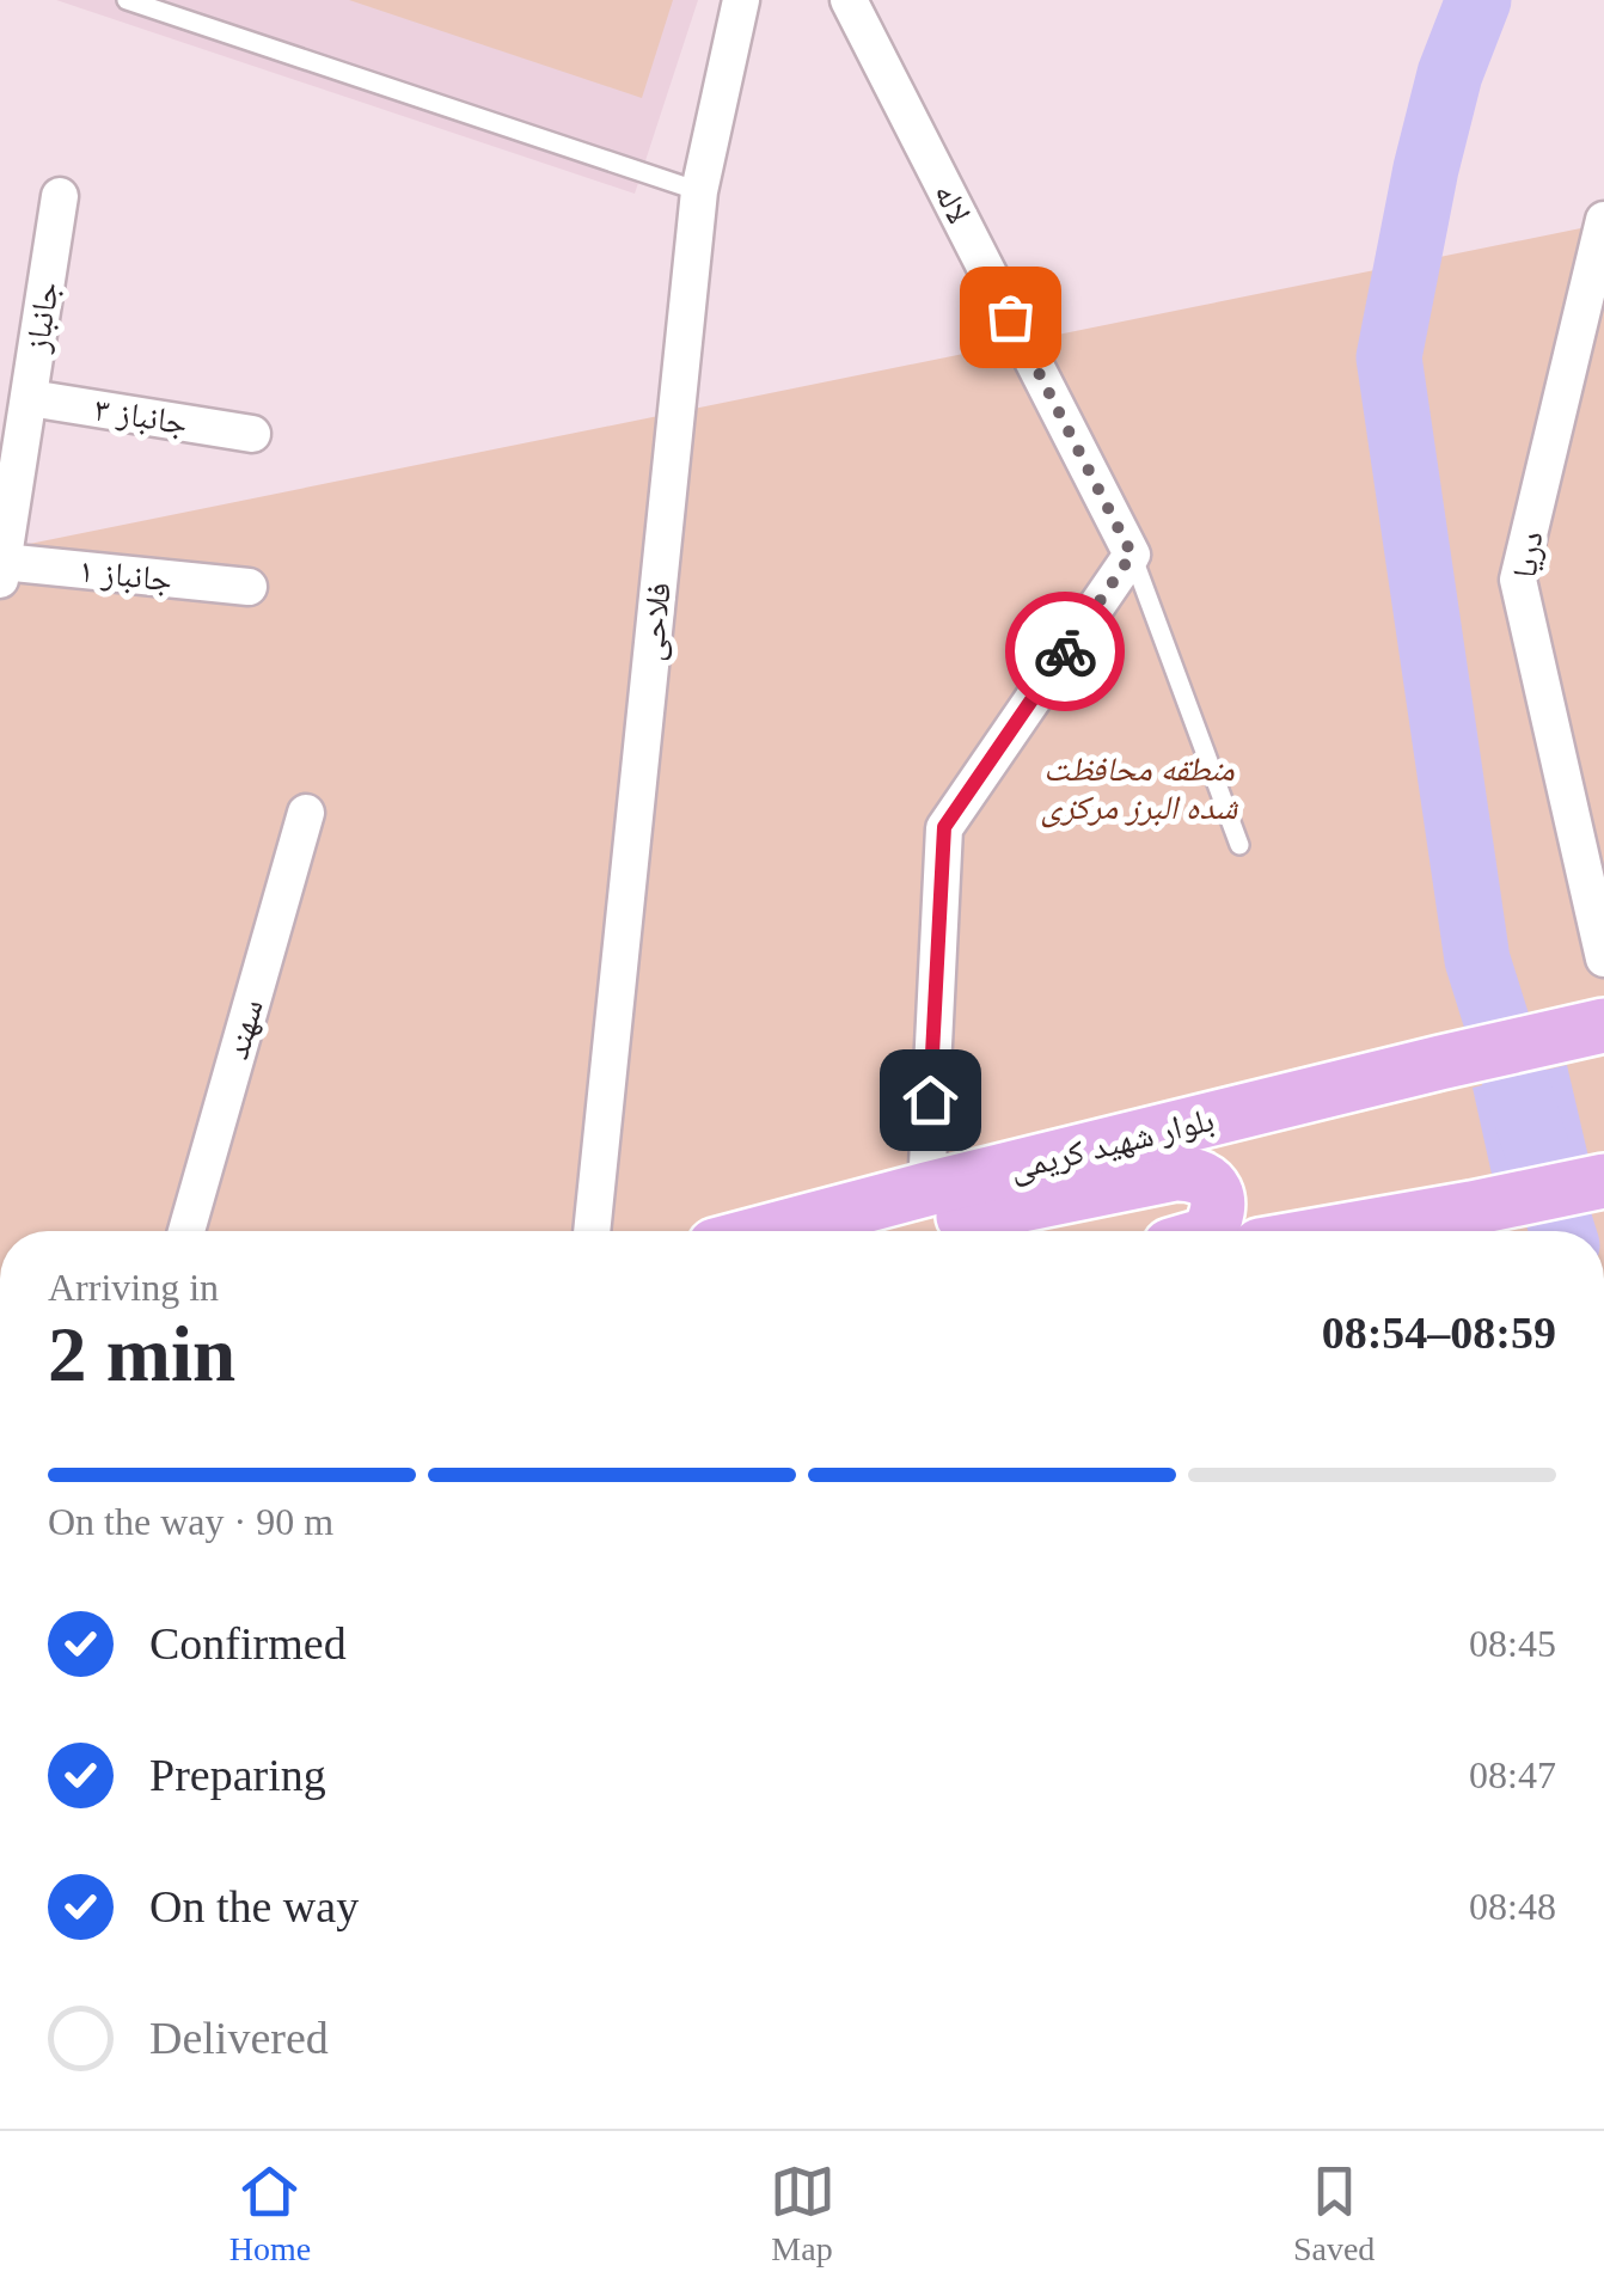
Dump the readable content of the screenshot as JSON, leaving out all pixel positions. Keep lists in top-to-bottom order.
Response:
{
  "streets": {
    "main road": ["بلوار شهید کریمی"],
    "street": [
      "لاله",
      "جانباز",
      "جانباز ۳",
      "دریا",
      "جانباز ۱",
      "فلاحی",
      "سهند"
    ]
  },
  "crossings": [
    ["جانباز", "جانباز ۳"],
    ["جانباز", "جانباز ۱"]
  ],
  "parks": ["منطقه محافظت شده البرز مرکزی"],
  "page": {
    "heading": ["2 min", "Arriving in", "08:54–08:59"],
    "bar": "On the way · 90 m",
    "list": [
      ["Confirmed", "08:45"],
      ["Preparing", "08:47"],
      ["On the way", "08:48"],
      "Delivered"
    ],
    "tabs": ["Home", "Map", "Saved"]
  }
}
